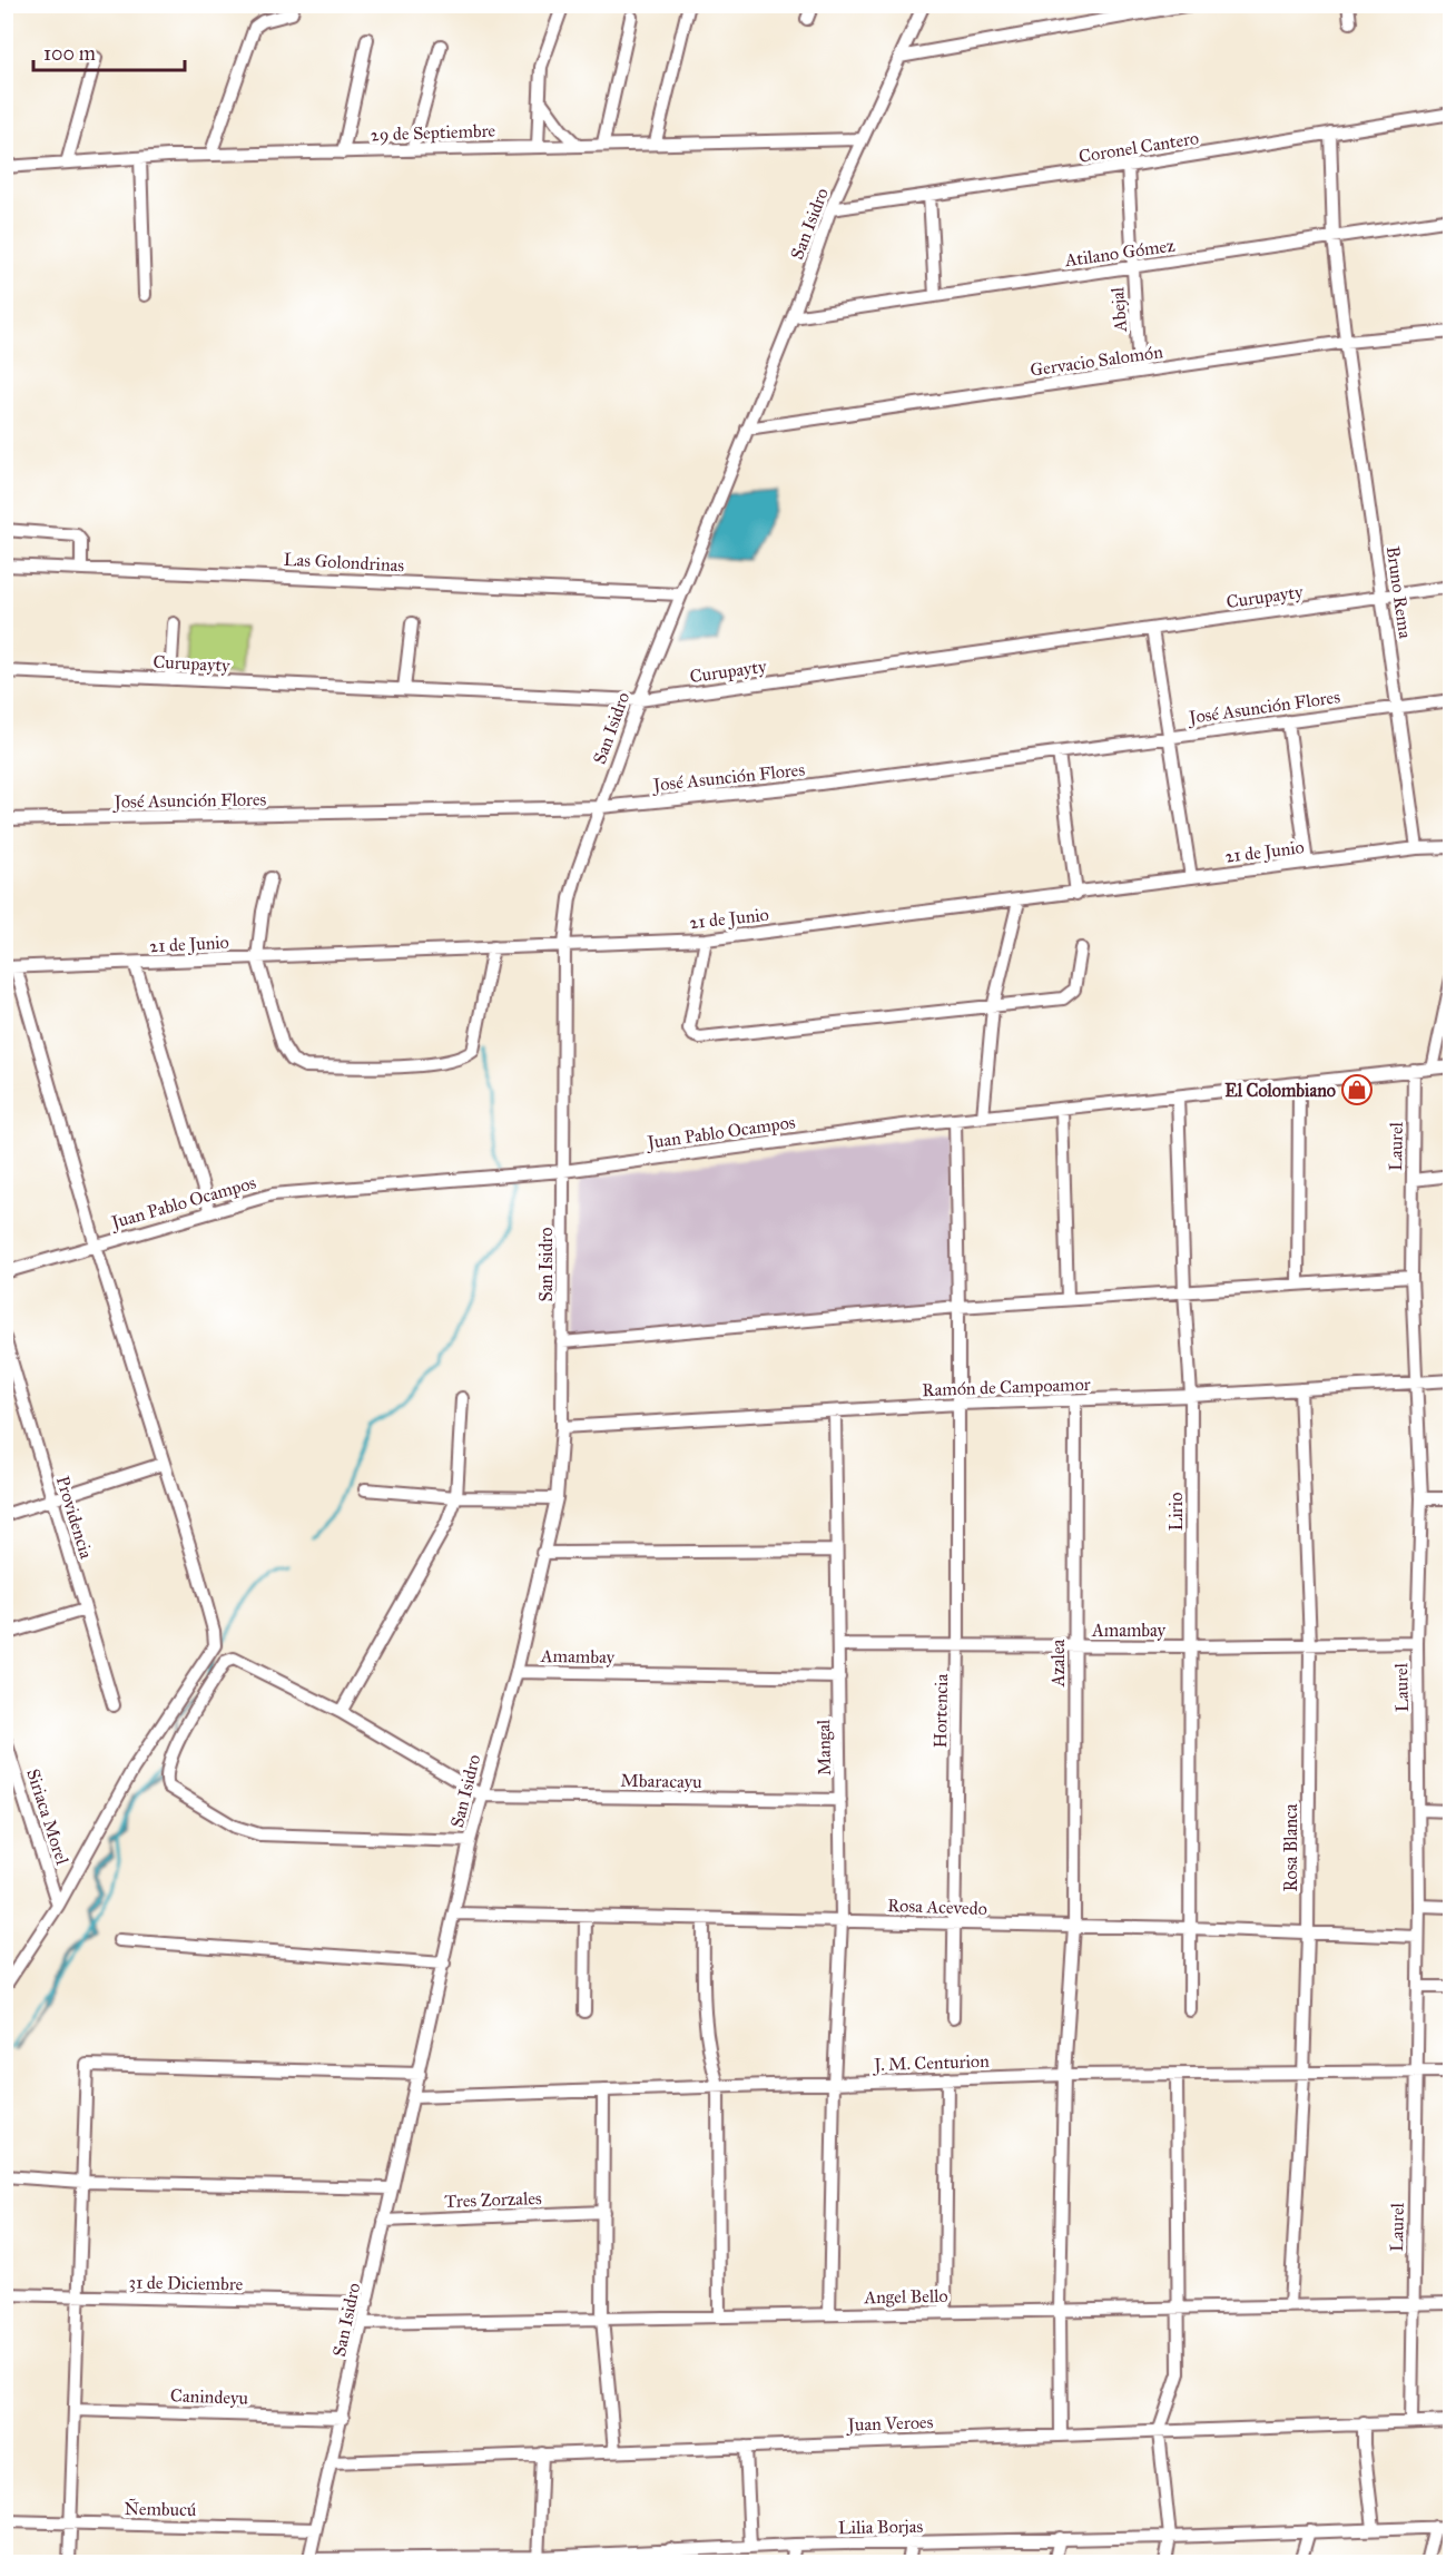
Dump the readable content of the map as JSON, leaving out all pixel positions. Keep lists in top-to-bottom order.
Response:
{
  "streets": {
    "street": [
      "29 de Septiembre",
      "Coronel Cantero",
      "San Isidro",
      "Atilano Gómez",
      "Abejal",
      "Gervacio Salomón",
      "Las Golondrinas",
      "Bruno Rema",
      "Curupayty",
      "José Asunción Flores",
      "21 de Junio",
      "Juan Pablo Ocampos",
      "Laurel",
      "Ramón de Campoamor",
      "Lirio",
      "Providencia",
      "Amambay",
      "Azalea",
      "Hortencia",
      "Mangal",
      "Mbaracayu",
      "Siriaca Morel",
      "Rosa Blanca",
      "Rosa Acevedo",
      "J. M. Centurion",
      "Tres Zorzales",
      "31 de Diciembre",
      "Angel Bello",
      "Canindeyu",
      "Juan Veroes",
      "Ñembucú",
      "Lilia Borjas"
    ]
  },
  "crossings": [
    ["29 de Septiembre", "San Isidro"],
    ["Coronel Cantero", "San Isidro"],
    ["Coronel Cantero", "Abejal"],
    ["Coronel Cantero", "Bruno Rema"],
    ["San Isidro", "Atilano Gómez"],
    ["San Isidro", "Gervacio Salomón"],
    ["San Isidro", "Las Golondrinas"],
    ["San Isidro", "Curupayty"],
    ["San Isidro", "José Asunción Flores"],
    ["San Isidro", "21 de Junio"],
    ["San Isidro", "Juan Pablo Ocampos"],
    ["San Isidro", "Ramón de Campoamor"],
    ["San Isidro", "Amambay"],
    ["San Isidro", "Mbaracayu"],
    ["San Isidro", "Rosa Acevedo"],
    ["San Isidro", "J. M. Centurion"],
    ["San Isidro", "Tres Zorzales"],
    ["San Isidro", "31 de Diciembre"],
    ["San Isidro", "Angel Bello"],
    ["San Isidro", "Canindeyu"],
    ["San Isidro", "Juan Veroes"],
    ["San Isidro", "Ñembucú"],
    ["San Isidro", "Lilia Borjas"],
    ["Atilano Gómez", "Abejal"],
    ["Atilano Gómez", "Bruno Rema"],
    ["Abejal", "Gervacio Salomón"],
    ["Gervacio Salomón", "Bruno Rema"],
    ["Bruno Rema", "Curupayty"],
    ["Bruno Rema", "José Asunción Flores"],
    ["Bruno Rema", "21 de Junio"],
    ["Juan Pablo Ocampos", "Laurel"],
    ["Juan Pablo Ocampos", "Lirio"],
    ["Juan Pablo Ocampos", "Hortencia"],
    ["Laurel", "Ramón de Campoamor"],
    ["Laurel", "Amambay"],
    ["Laurel", "Rosa Acevedo"],
    ["Laurel", "J. M. Centurion"],
    ["Laurel", "Angel Bello"],
    ["Laurel", "Juan Veroes"],
    ["Ramón de Campoamor", "Lirio"],
    ["Ramón de Campoamor", "Azalea"],
    ["Ramón de Campoamor", "Hortencia"],
    ["Ramón de Campoamor", "Mangal"],
    ["Ramón de Campoamor", "Rosa Blanca"],
    ["Lirio", "Amambay"],
    ["Lirio", "Rosa Acevedo"],
    ["Amambay", "Azalea"],
    ["Amambay", "Hortencia"],
    ["Amambay", "Mangal"],
    ["Amambay", "Rosa Blanca"],
    ["Azalea", "Rosa Acevedo"],
    ["Azalea", "J. M. Centurion"],
    ["Azalea", "Angel Bello"],
    ["Azalea", "Juan Veroes"],
    ["Hortencia", "Rosa Acevedo"],
    ["Mangal", "Mbaracayu"],
    ["Mangal", "Rosa Acevedo"],
    ["Mangal", "J. M. Centurion"],
    ["Mangal", "Angel Bello"],
    ["Rosa Blanca", "Rosa Acevedo"],
    ["Rosa Blanca", "J. M. Centurion"],
    ["Rosa Blanca", "Angel Bello"]
  ],
  "places": {
    "shop": ["El Colombiano"]
  },
  "scale_bar": "100 m"
}
